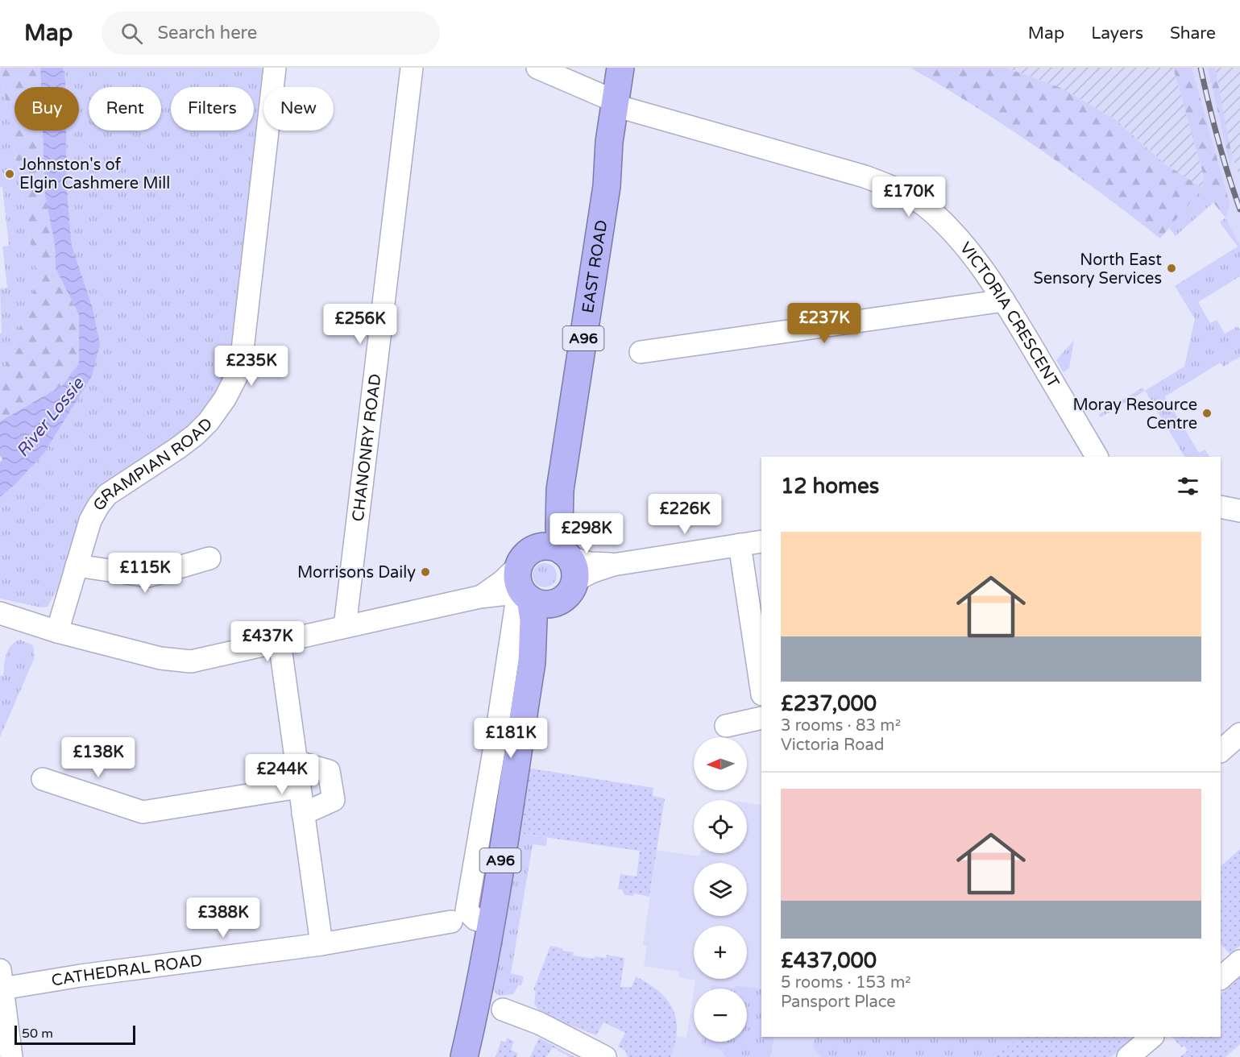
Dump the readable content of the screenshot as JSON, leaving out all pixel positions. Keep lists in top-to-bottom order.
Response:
{
  "streets": {
    "highway": ["EAST ROAD", "A96"],
    "street": [
      "VICTORIA CRESCENT",
      "CHANONRY ROAD",
      "GRAMPIAN ROAD",
      "CATHEDRAL ROAD"
    ]
  },
  "crossings": [
    ["EAST ROAD", "VICTORIA CRESCENT"],
    ["EAST ROAD", "A96"],
    ["VICTORIA CRESCENT", "A96"]
  ],
  "water": ["River Lossie"],
  "places": [
    "Johnston's of Elgin Cashmere Mill",
    "North East Sensory Services",
    "Moray Resource Centre",
    "Morrisons Daily"
  ],
  "scale_bar": "50 m",
  "north": "left",
  "page": {
    "header": "Map",
    "search": "Search here",
    "nav": ["Map", "Layers", "Share"],
    "chip": [
      "Buy",
      "Rent",
      "Filters",
      "New"
    ],
    "price": [
      "£170K",
      "£237K",
      "£256K",
      "£235K",
      "£226K",
      "£298K",
      "£115K",
      "£437K",
      "£181K",
      "£138K",
      "£244K",
      "£388K"
    ],
    "heading": "12 homes",
    "list": [
      {
        "name": "£237,000",
        "note": "3 rooms · 83 m² · Victoria Road"
      },
      {
        "name": "£437,000",
        "note": "5 rooms · 153 m² · Pansport Place"
      }
    ],
    "map_buttons": ["+", "−"],
    "scale": "50 m"
  }
}
